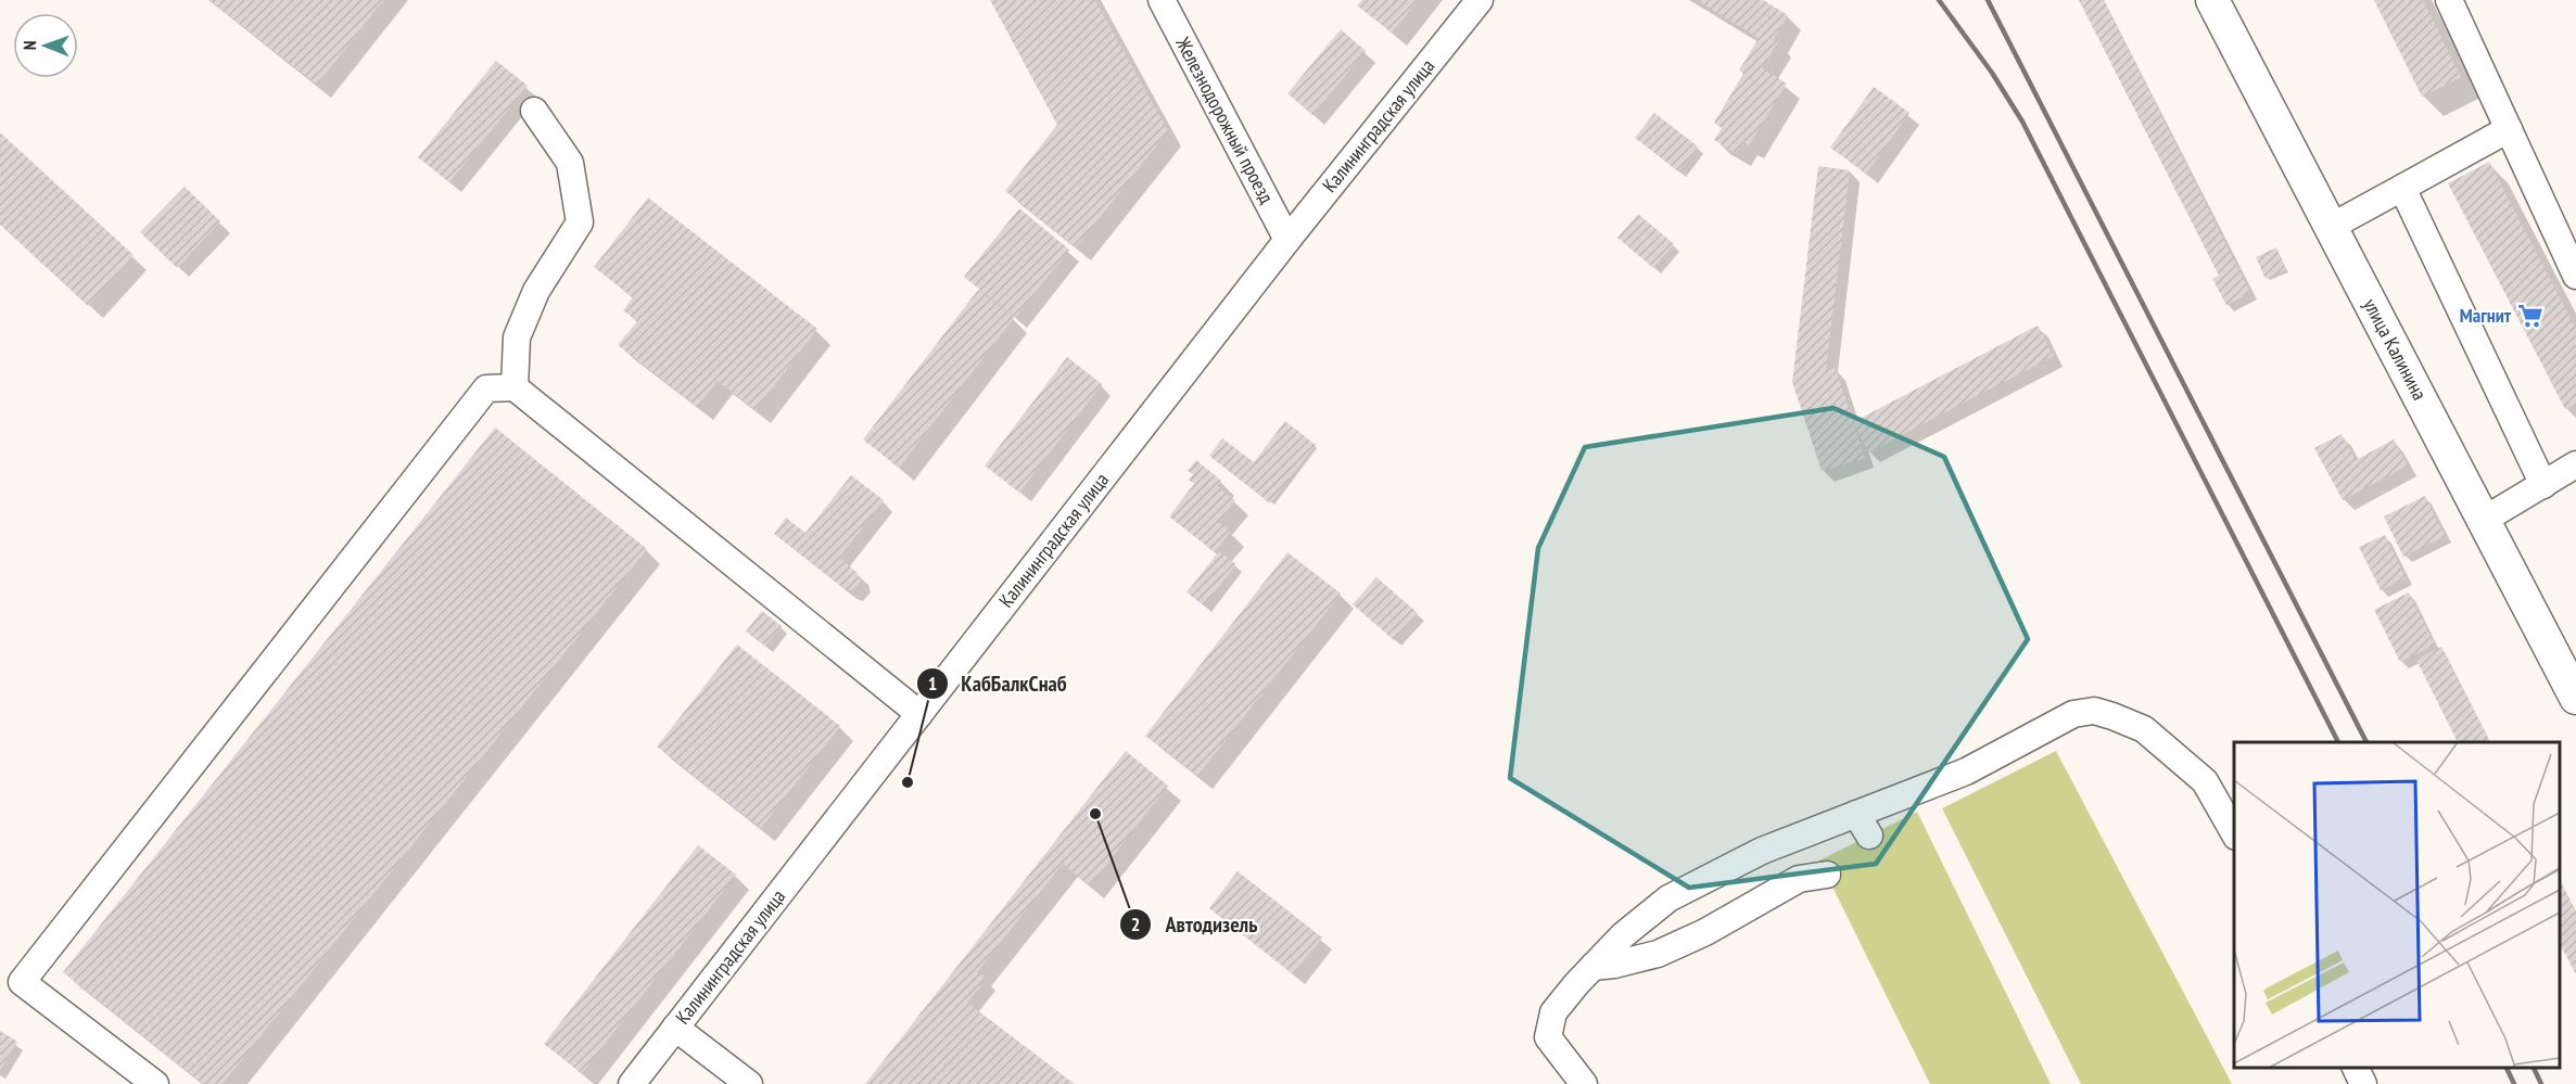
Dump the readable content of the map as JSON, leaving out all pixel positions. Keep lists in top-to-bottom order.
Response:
{
  "streets": {
    "main road": ["улица Калинина"],
    "street": ["Железнодорожный проезд", "Калининградская улица"]
  },
  "crossings": [
    ["Железнодорожный проезд", "Калининградская улица"]
  ],
  "places": {
    "supermarket": ["Магнит"],
    "other": ["КабБалкСнаб", "Автодизель"]
  },
  "north": "left"
}
